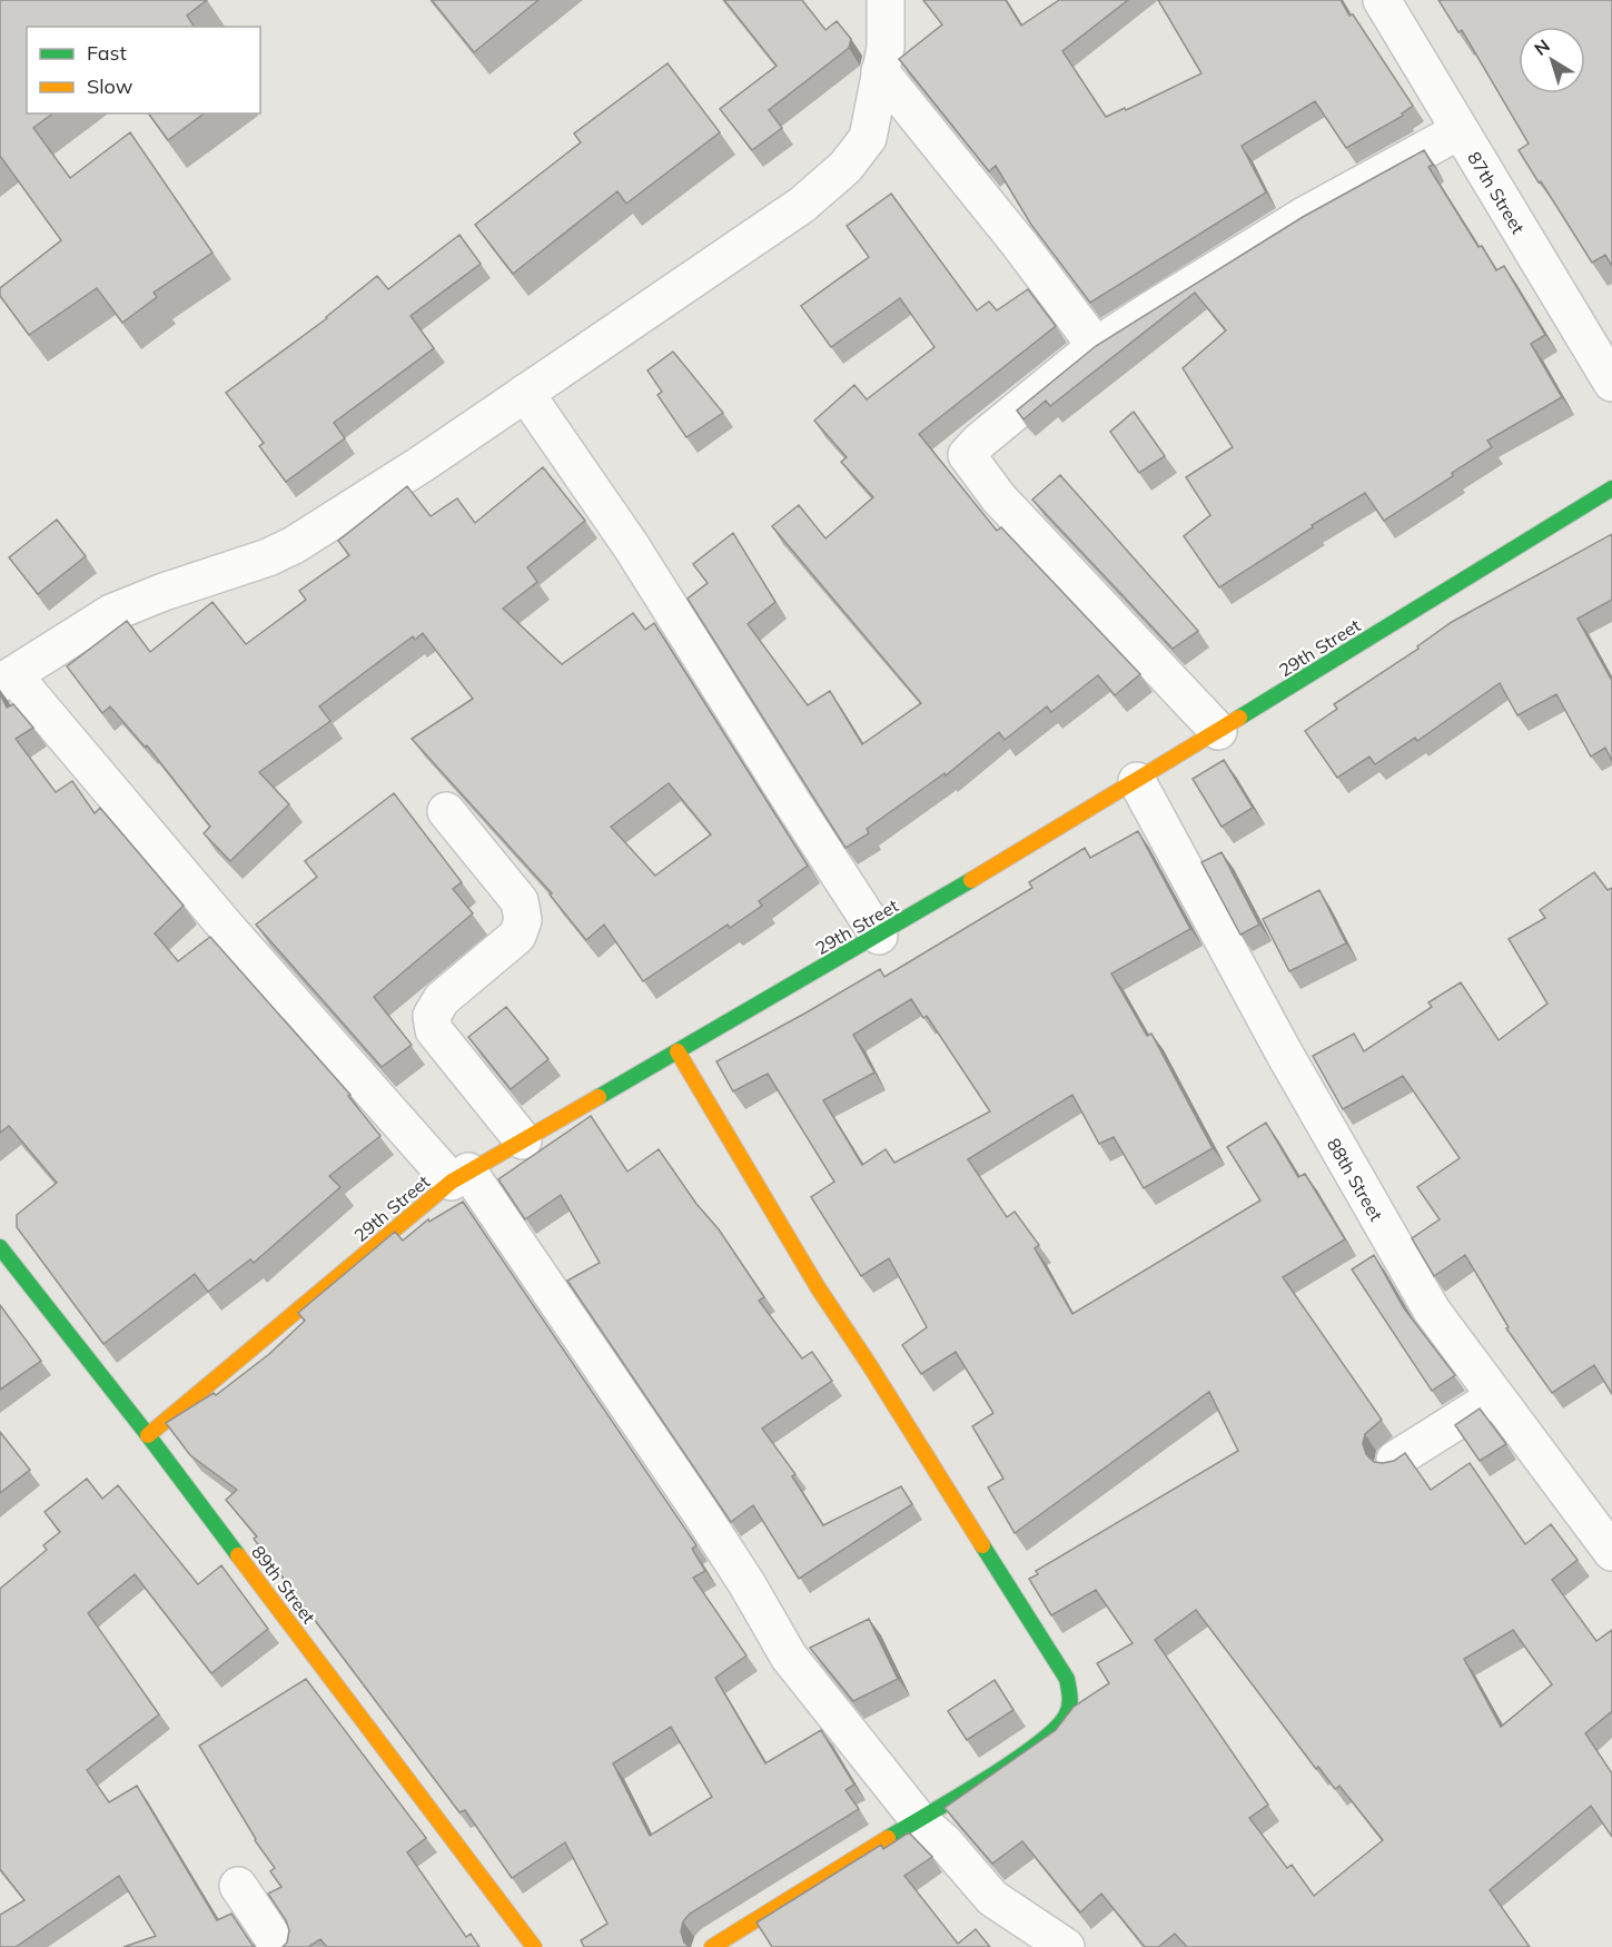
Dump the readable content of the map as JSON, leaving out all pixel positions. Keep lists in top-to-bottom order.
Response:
{
  "streets": {
    "street": [
      "87th Street",
      "29th Street",
      "88th Street",
      "89th Street"
    ]
  },
  "crossings": [
    ["29th Street", "88th Street"],
    ["29th Street", "89th Street"]
  ],
  "legend": ["Fast", "Slow"],
  "north": "top left"
}
